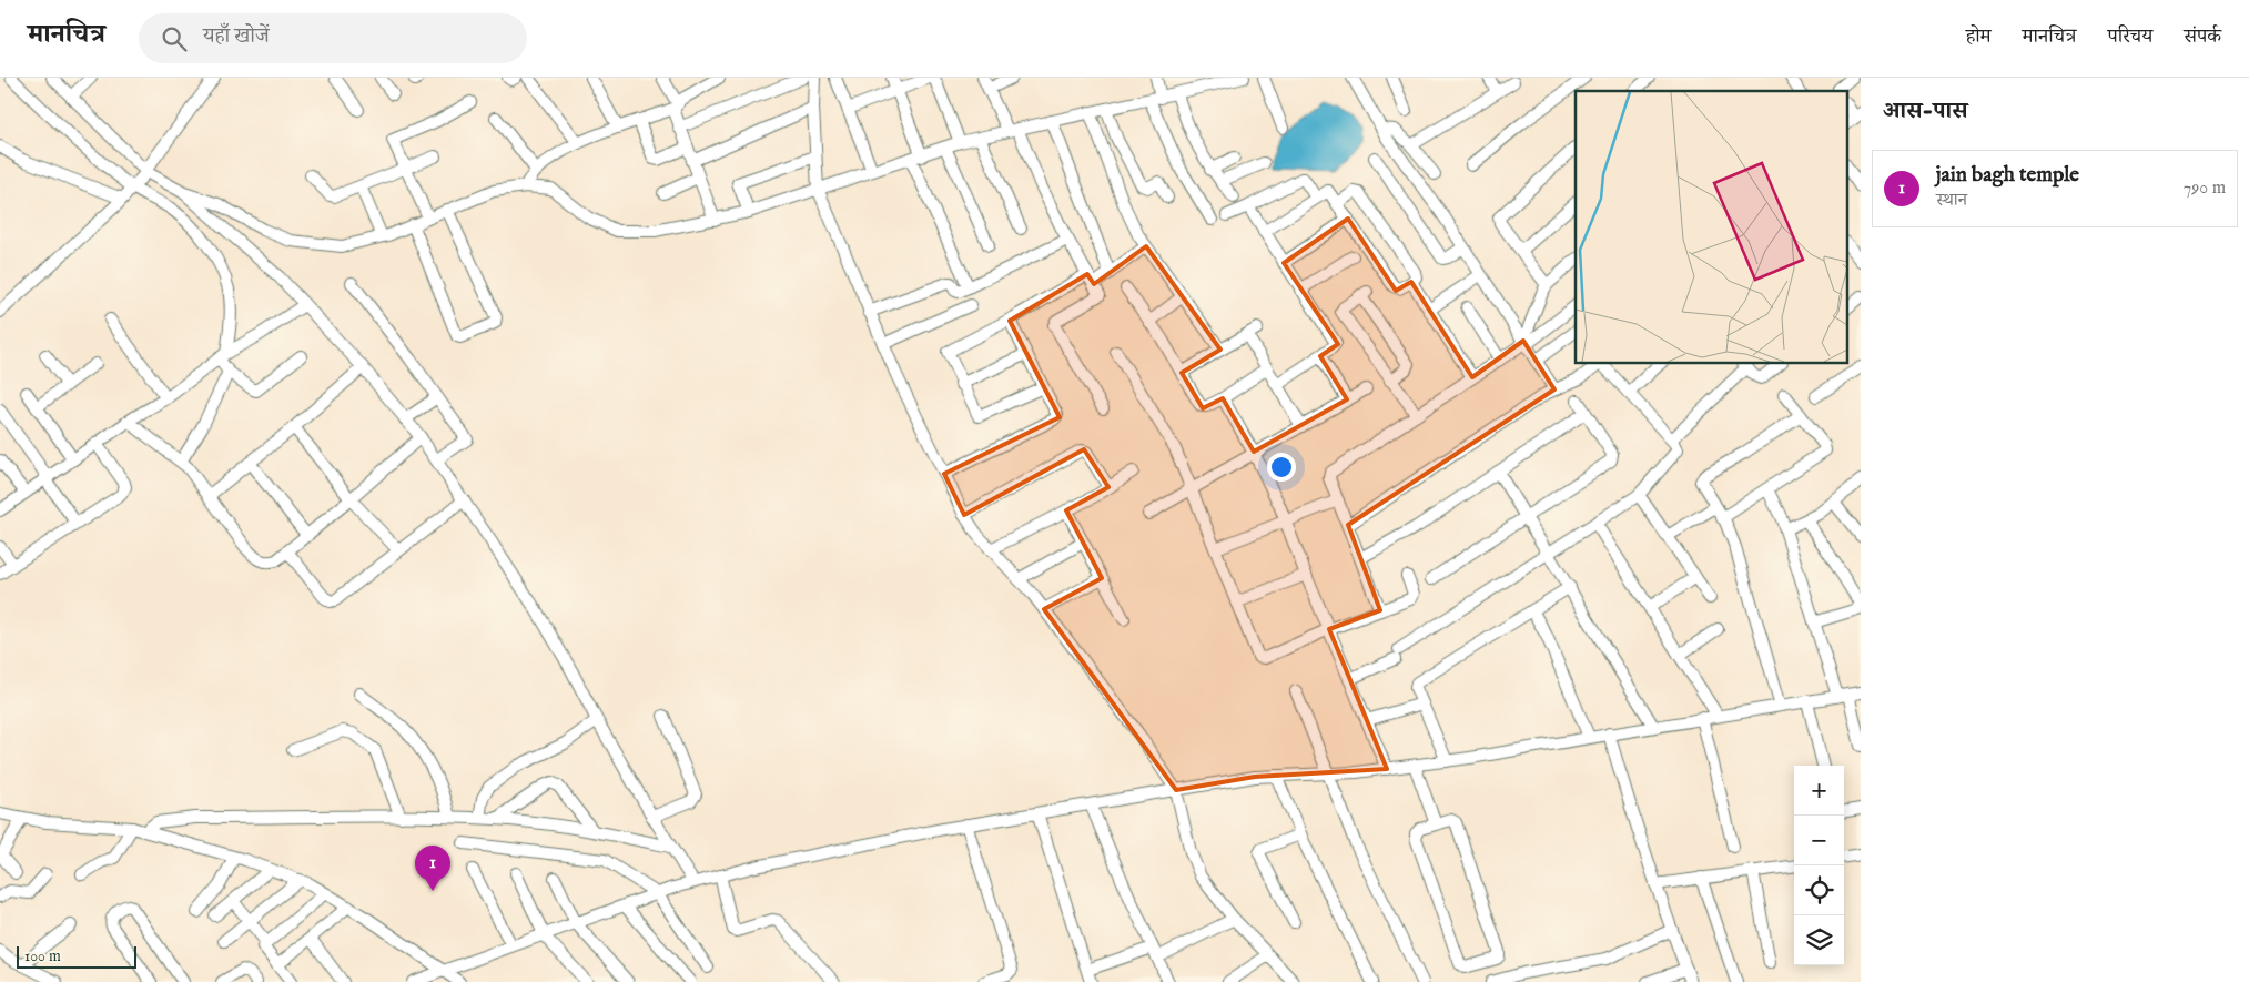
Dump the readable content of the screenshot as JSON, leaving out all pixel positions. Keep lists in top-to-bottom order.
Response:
{
  "scale_bar": "100 m",
  "page": {
    "header": "मानचित्र",
    "search": "यहाँ खोजें",
    "nav": [
      "होम",
      "मानचित्र",
      "परिचय",
      "संपर्क"
    ],
    "heading": "आस-पास",
    "list": [
      {
        "mark": "1",
        "name": "jain bagh temple",
        "note": "स्थान",
        "value": "790 m"
      }
    ],
    "map_buttons": ["+", "−"],
    "pins": "1",
    "scale": "100 m"
  }
}
